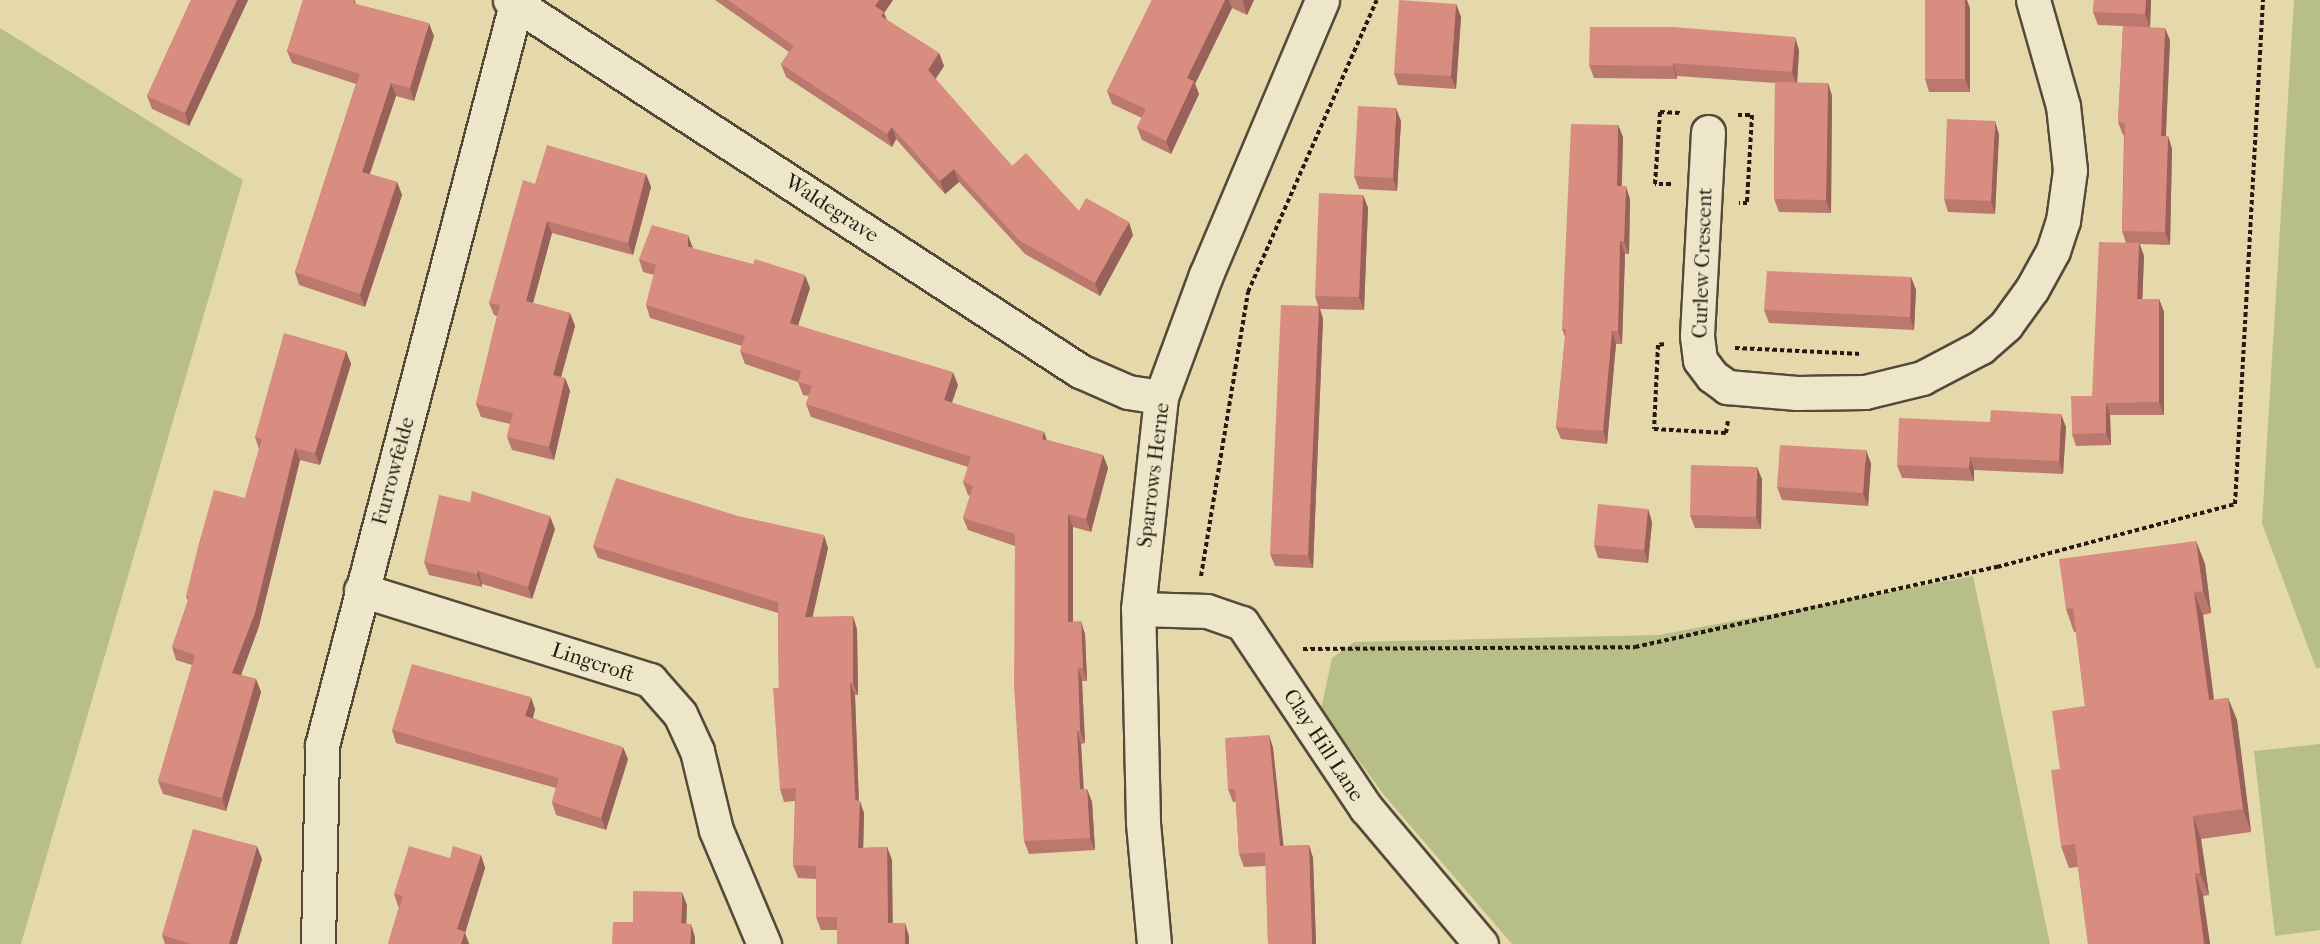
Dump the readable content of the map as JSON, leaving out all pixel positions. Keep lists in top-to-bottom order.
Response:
{
  "streets": {
    "street": [
      "Waldegrave",
      "Curlew Crescent",
      "Furrowfelde",
      "Sparrows Herne",
      "Lingcroft",
      "Clay Hill Lane"
    ]
  },
  "crossings": [
    ["Waldegrave", "Furrowfelde"],
    ["Waldegrave", "Sparrows Herne"],
    ["Furrowfelde", "Lingcroft"],
    ["Sparrows Herne", "Clay Hill Lane"]
  ]
}
